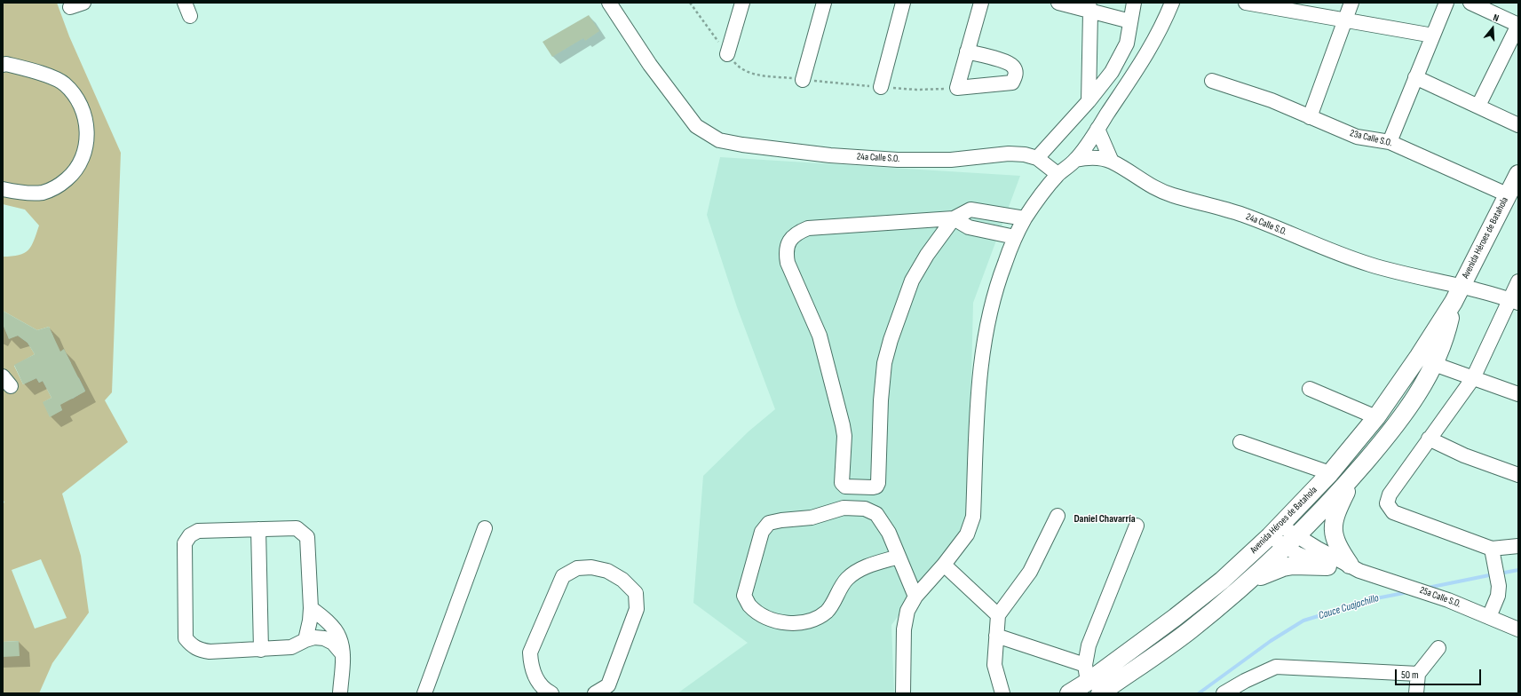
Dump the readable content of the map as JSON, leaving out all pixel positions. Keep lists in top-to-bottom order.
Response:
{
  "streets": {
    "main road": ["Avenida Héroes de Batahola"],
    "street": ["23a Calle S.O.", "24a Calle S.O.", "25a Calle S.O."]
  },
  "crossings": [
    ["23a Calle S.O.", "Avenida Héroes de Batahola"],
    ["24a Calle S.O.", "Avenida Héroes de Batahola"],
    ["Avenida Héroes de Batahola", "25a Calle S.O."]
  ],
  "districts": ["Daniel Chavarría"],
  "water": ["Cauce Cuajachillo"],
  "scale_bar": "50 m",
  "north": "top"
}
